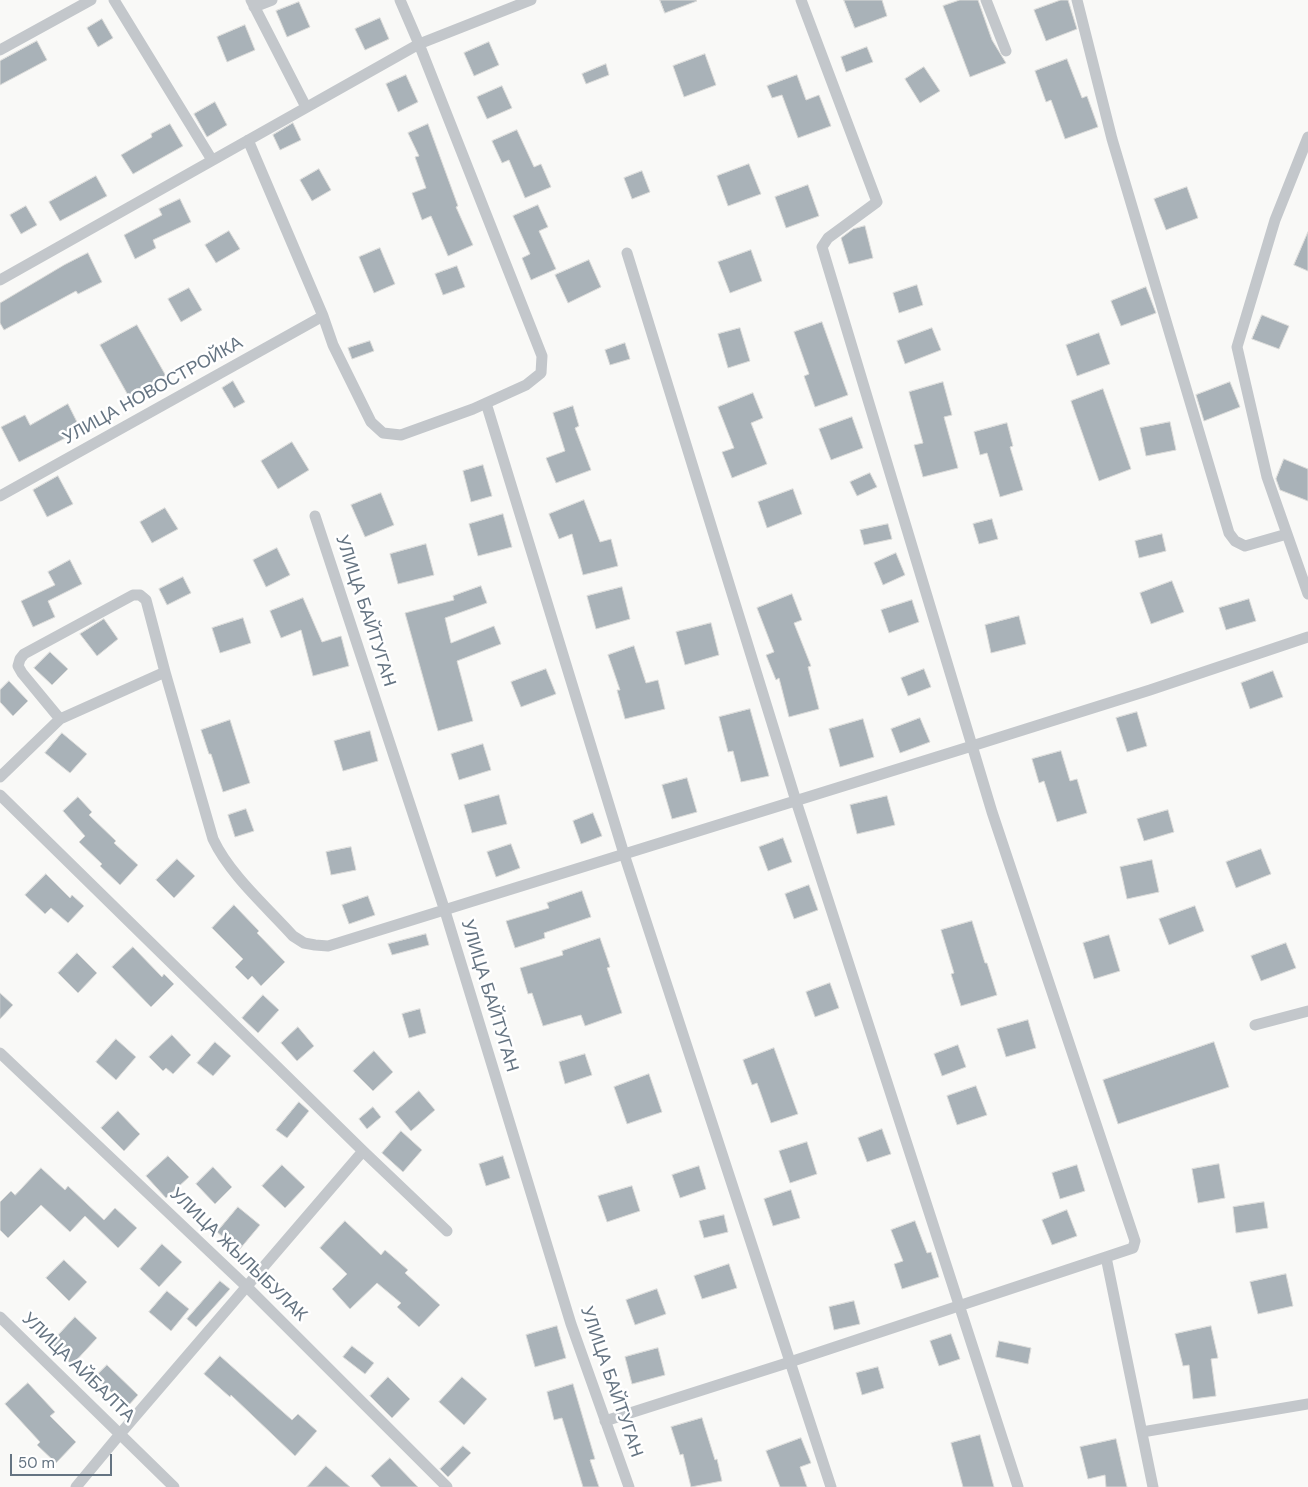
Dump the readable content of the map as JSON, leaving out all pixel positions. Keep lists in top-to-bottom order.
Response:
{
  "streets": {
    "street": [
      "УЛИЦА НОВОСТРОЙКА",
      "УЛИЦА БАЙТУГАН",
      "УЛИЦА ЖЫЛЫБУЛАК",
      "УЛИЦА АЙБАЛТА"
    ]
  },
  "scale_bar": "50 m"
}
